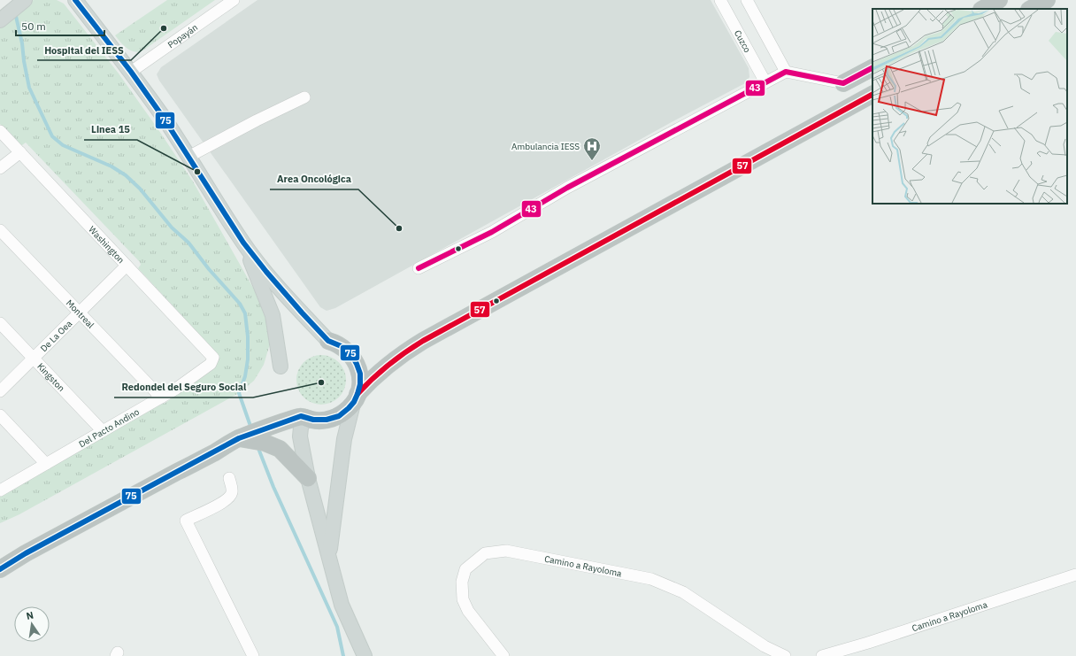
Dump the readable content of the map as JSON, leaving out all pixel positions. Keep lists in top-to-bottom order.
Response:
{
  "streets": {
    "street": [
      "Popayán",
      "Cuzco",
      "Washington",
      "Montreal",
      "De La Oea",
      "Kingston",
      "Del Pacto Andino",
      "Camino a Rayoloma"
    ]
  },
  "crossings": [
    ["Washington", "De La Oea"],
    ["Washington", "Del Pacto Andino"],
    ["Montreal", "De La Oea"],
    ["Montreal", "Del Pacto Andino"],
    ["De La Oea", "Kingston"],
    ["Kingston", "Del Pacto Andino"]
  ],
  "places": {
    "other": [
      "Hospital del IESS",
      "Linea 15",
      "Area Oncológica",
      "Redondel del Seguro Social"
    ],
    "hospital": ["Ambulancia IESS"]
  },
  "lines": ["transit line 75", "transit line 43", "transit line 57"],
  "scale_bar": "50 m",
  "north": "top"
}
